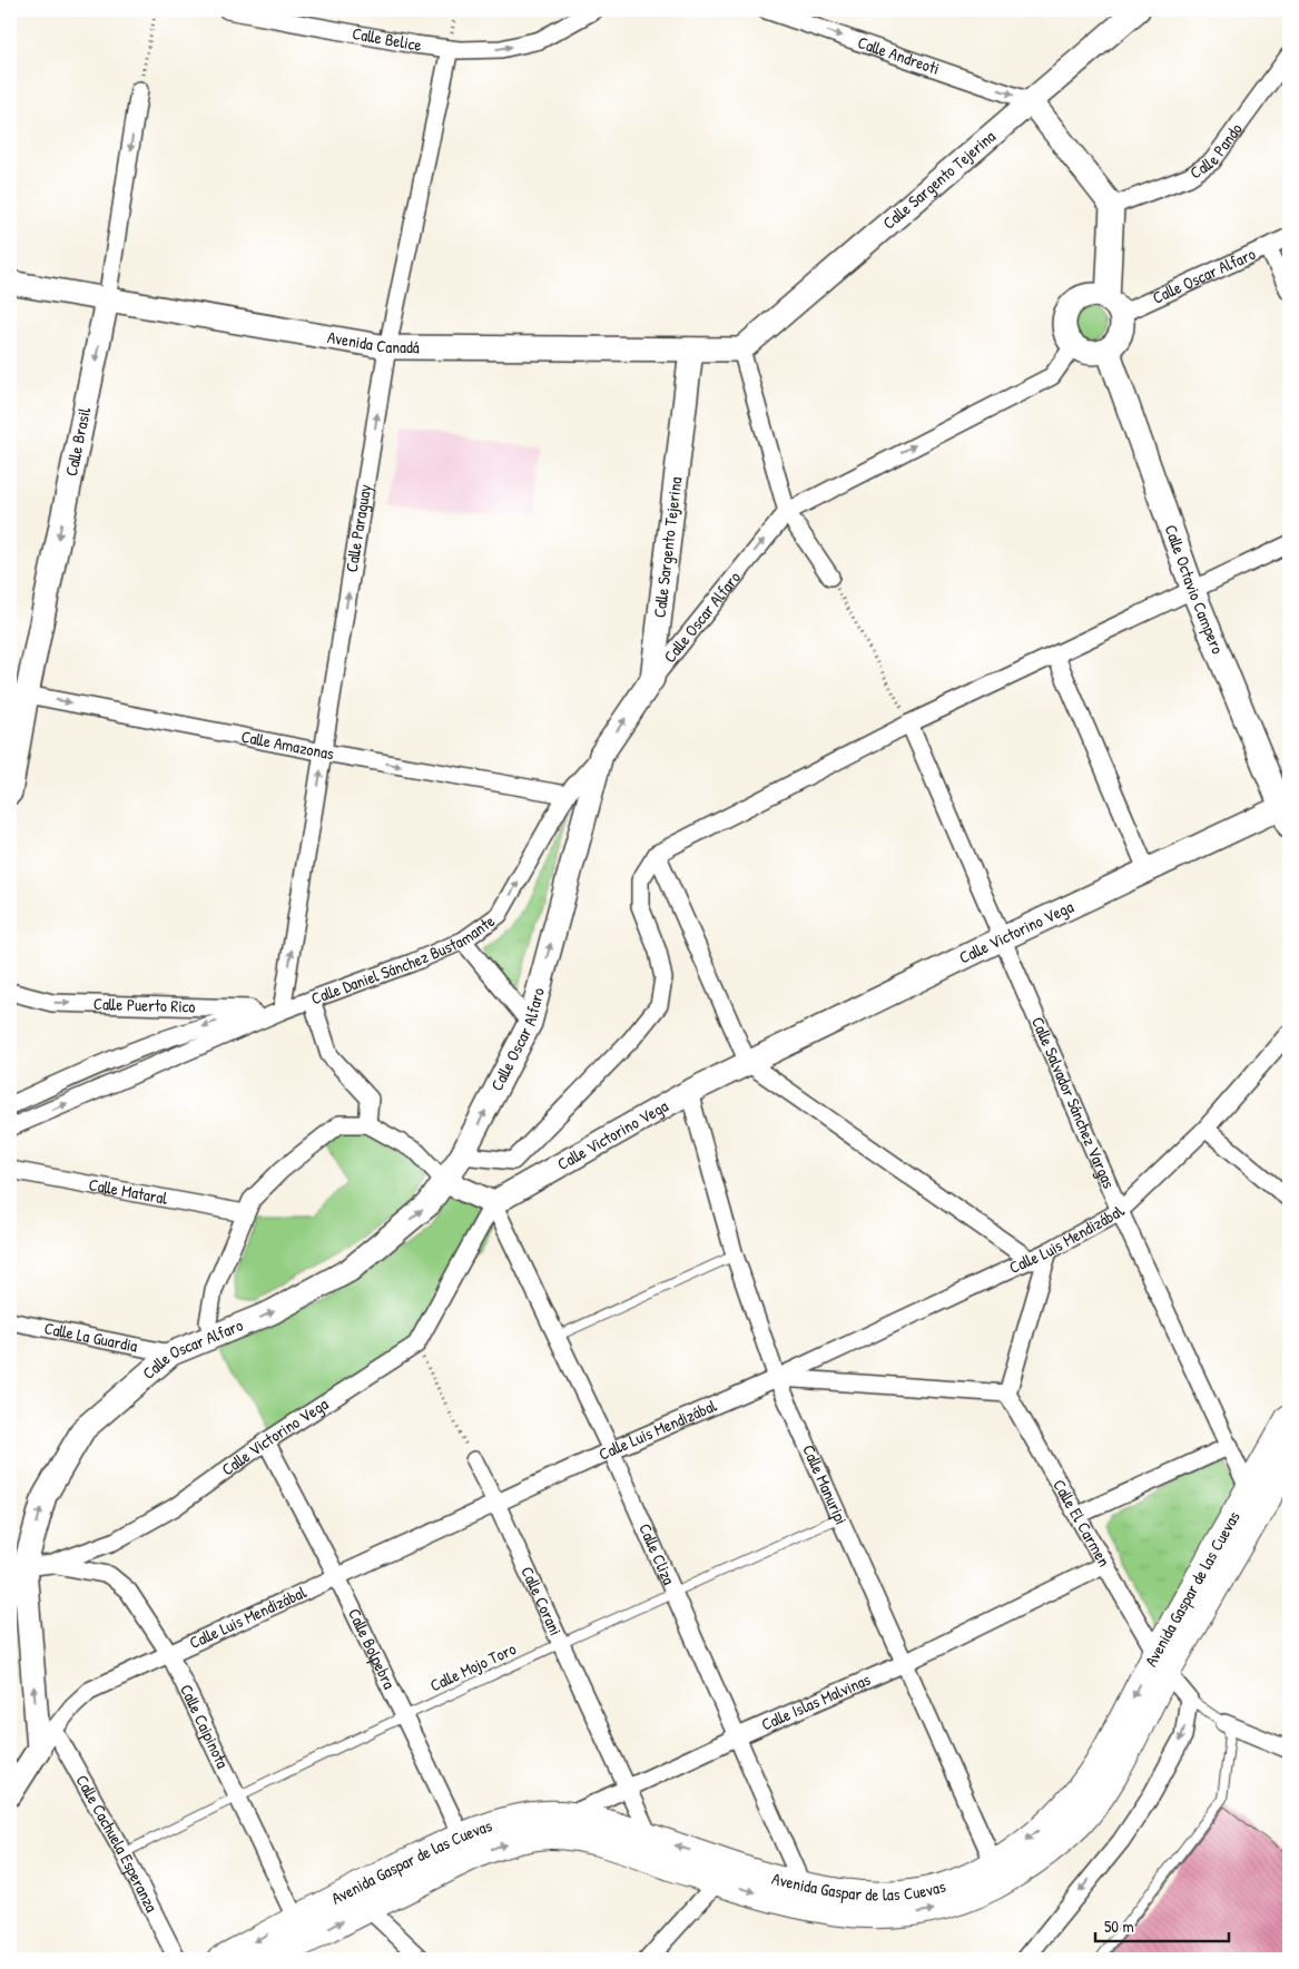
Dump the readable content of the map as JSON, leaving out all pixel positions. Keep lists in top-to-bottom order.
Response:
{
  "streets": {
    "main road": ["Avenida Gaspar de las Cuevas"],
    "street": [
      "Calle Belice",
      "Calle Andreoti",
      "Calle Pando",
      "Calle Sargento Tejerina",
      "Calle Oscar Alfaro",
      "Avenida Canadá",
      "Calle Brasil",
      "Calle Paraguay",
      "Calle Octavio Campero",
      "Calle Amazonas",
      "Calle Victorino Vega",
      "Calle Daniel Sánchez Bustamante",
      "Calle Puerto Rico",
      "Calle Salvador Sánchez Vargas",
      "Calle Mataral",
      "Calle Luis Mendizábal",
      "Calle La Guardia",
      "Calle Manuripi",
      "Calle El Carmen",
      "Calle Cliza",
      "Calle Corani",
      "Calle Bolpebra",
      "Calle Islas Malvinas",
      "Calle Caipinota",
      "Calle Cachuela Esperanza"
    ],
    "lane": ["Calle Mojo Toro"]
  },
  "crossings": [
    ["Calle Belice", "Calle Paraguay"],
    ["Calle Andreoti", "Calle Sargento Tejerina"],
    ["Calle Sargento Tejerina", "Calle Oscar Alfaro"],
    ["Calle Sargento Tejerina", "Avenida Canadá"],
    ["Calle Oscar Alfaro", "Calle Octavio Campero"],
    ["Calle Oscar Alfaro", "Calle Victorino Vega"],
    ["Calle Oscar Alfaro", "Calle Daniel Sánchez Bustamante"],
    ["Calle Oscar Alfaro", "Calle Luis Mendizábal"],
    ["Calle Oscar Alfaro", "Calle La Guardia"],
    ["Avenida Canadá", "Calle Brasil"],
    ["Avenida Canadá", "Calle Paraguay"],
    ["Calle Brasil", "Calle Amazonas"],
    ["Calle Paraguay", "Calle Amazonas"],
    ["Calle Paraguay", "Calle Daniel Sánchez Bustamante"],
    ["Calle Paraguay", "Calle Puerto Rico"],
    ["Calle Octavio Campero", "Calle Victorino Vega"],
    ["Calle Amazonas", "Calle Daniel Sánchez Bustamante"],
    ["Calle Victorino Vega", "Calle Salvador Sánchez Vargas"],
    ["Calle Victorino Vega", "Calle Manuripi"],
    ["Calle Victorino Vega", "Calle Cliza"],
    ["Calle Victorino Vega", "Calle Bolpebra"],
    ["Calle Victorino Vega", "Calle Caipinota"],
    ["Calle Daniel Sánchez Bustamante", "Calle Puerto Rico"],
    ["Calle Salvador Sánchez Vargas", "Calle Luis Mendizábal"],
    ["Calle Salvador Sánchez Vargas", "Avenida Gaspar de las Cuevas"],
    ["Calle Luis Mendizábal", "Calle Manuripi"],
    ["Calle Luis Mendizábal", "Calle Cliza"],
    ["Calle Luis Mendizábal", "Calle Corani"],
    ["Calle Luis Mendizábal", "Calle Bolpebra"],
    ["Calle Luis Mendizábal", "Calle Caipinota"],
    ["Calle Luis Mendizábal", "Calle Cachuela Esperanza"],
    ["Calle Manuripi", "Avenida Gaspar de las Cuevas"],
    ["Calle Manuripi", "Calle Mojo Toro"],
    ["Calle Manuripi", "Calle Islas Malvinas"],
    ["Calle El Carmen", "Avenida Gaspar de las Cuevas"],
    ["Calle El Carmen", "Calle Islas Malvinas"],
    ["Calle Cliza", "Avenida Gaspar de las Cuevas"],
    ["Calle Cliza", "Calle Mojo Toro"],
    ["Calle Cliza", "Calle Islas Malvinas"],
    ["Avenida Gaspar de las Cuevas", "Calle Corani"],
    ["Avenida Gaspar de las Cuevas", "Calle Bolpebra"],
    ["Avenida Gaspar de las Cuevas", "Calle Islas Malvinas"],
    ["Avenida Gaspar de las Cuevas", "Calle Caipinota"],
    ["Calle Corani", "Calle Mojo Toro"],
    ["Calle Corani", "Calle Islas Malvinas"],
    ["Calle Bolpebra", "Calle Mojo Toro"],
    ["Calle Mojo Toro", "Calle Caipinota"],
    ["Calle Mojo Toro", "Calle Cachuela Esperanza"]
  ],
  "one_way": [
    "Calle Belice",
    "Calle Andreoti",
    "Calle Oscar Alfaro",
    "Calle Brasil",
    "Calle Paraguay",
    "Calle Amazonas",
    "Calle Puerto Rico"
  ],
  "scale_bar": "50 m"
}
